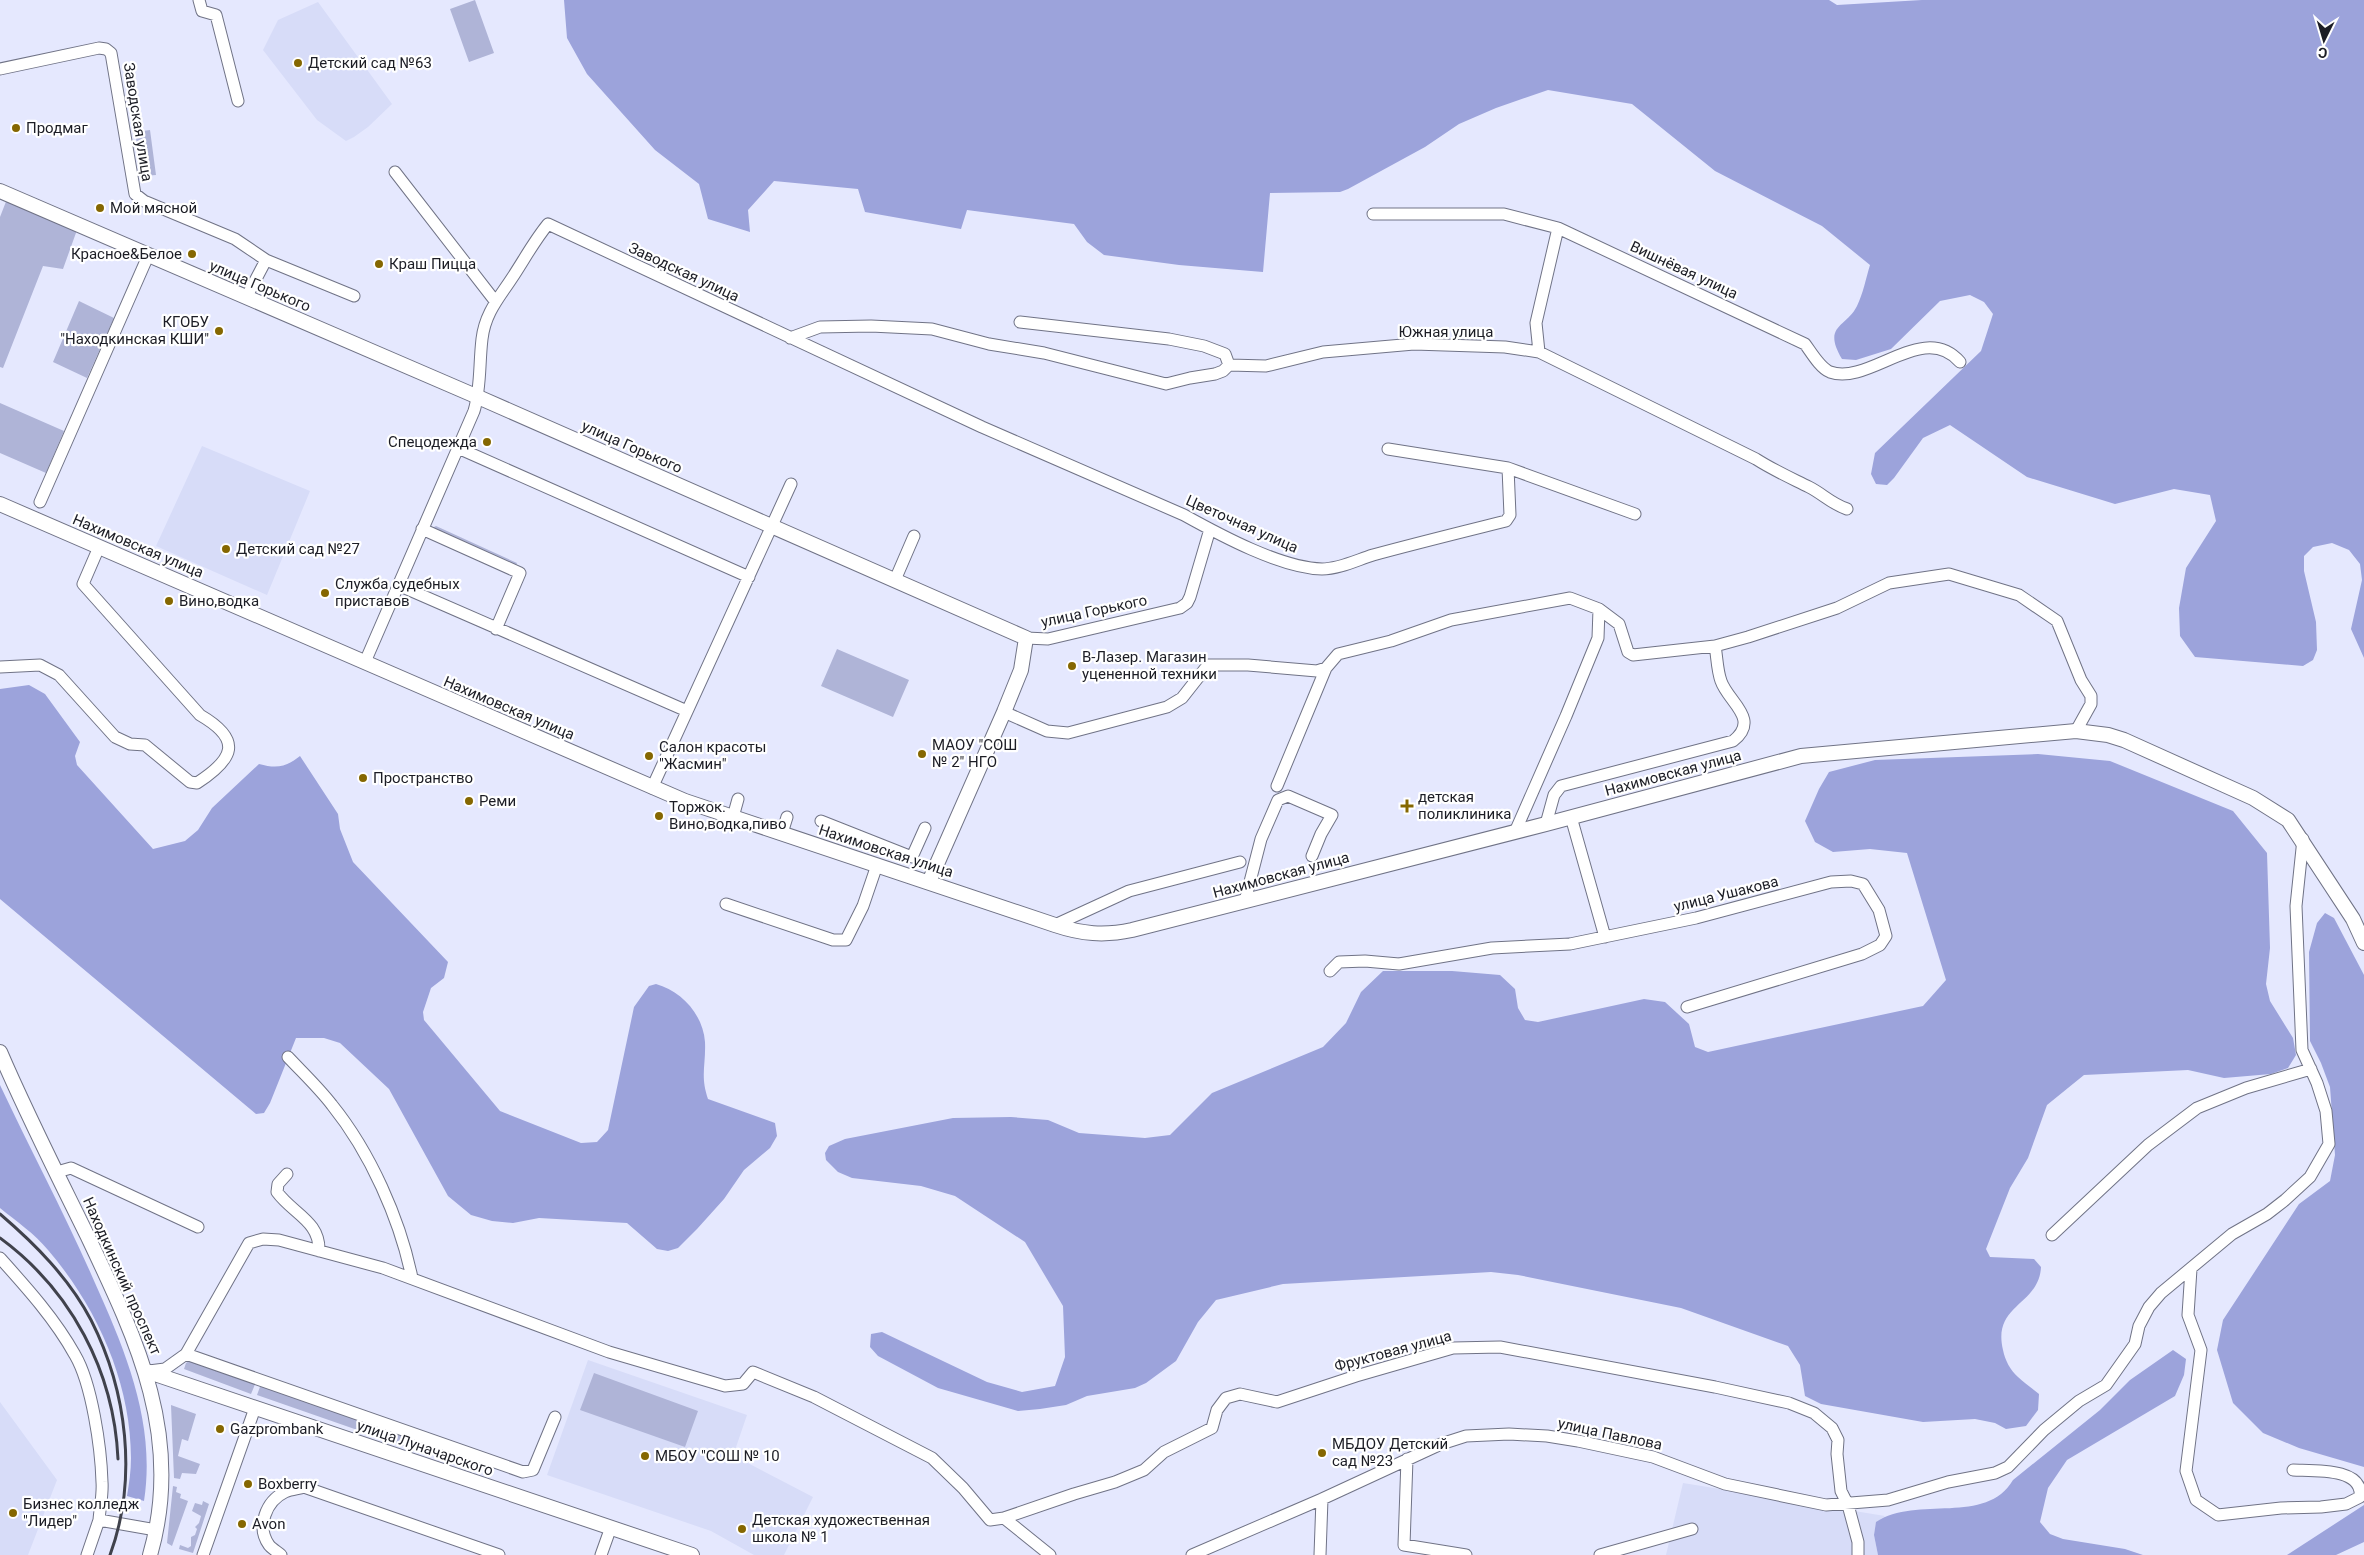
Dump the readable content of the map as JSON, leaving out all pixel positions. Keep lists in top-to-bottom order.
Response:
{
  "streets": {
    "main road": [
      "улица Горького",
      "Нахимовская улица",
      "Находкинский проспект",
      "улица Луначарского"
    ],
    "street": [
      "Заводская улица",
      "Вишнёвая улица",
      "Южная улица",
      "Цветочная улица",
      "улица Ушакова",
      "Фруктовая улица",
      "улица Павлова"
    ]
  },
  "crossings": [
    ["Заводская улица", "улица Горького"],
    ["Заводская улица", "Цветочная улица"],
    ["Заводская улица", "Нахимовская улица"],
    ["улица Горького", "Цветочная улица"],
    ["Нахимовская улица", "улица Павлова"],
    ["Находкинский проспект", "улица Луначарского"],
    ["Фруктовая улица", "улица Павлова"]
  ],
  "places": {
    "other": [
      "Детский сад №63",
      "Продмаг",
      "Мой мясной",
      "Красное&Белое",
      "Краш Пицца",
      "КГОБУ \"Находкинская КШИ\"",
      "Спецодежда",
      "Детский сад №27",
      "Служба судебных приставов",
      "Вино,водка",
      "В-Лазер. Магазин уцененной техники",
      "МАОУ \"СОШ № 2\" НГО",
      "Салон красоты \"Жасмин\"",
      "Пространство",
      "Реми",
      "Торжок. Вино,водка,пиво",
      "Gazprombank",
      "МБДОУ Детский сад №23",
      "МБОУ \"СОШ № 10",
      "Boxberry",
      "Бизнес колледж \"Лидер\"",
      "Avon",
      "Детская художественная школа № 1"
    ],
    "health": ["детская поликлиника"]
  },
  "north": "bottom"
}
